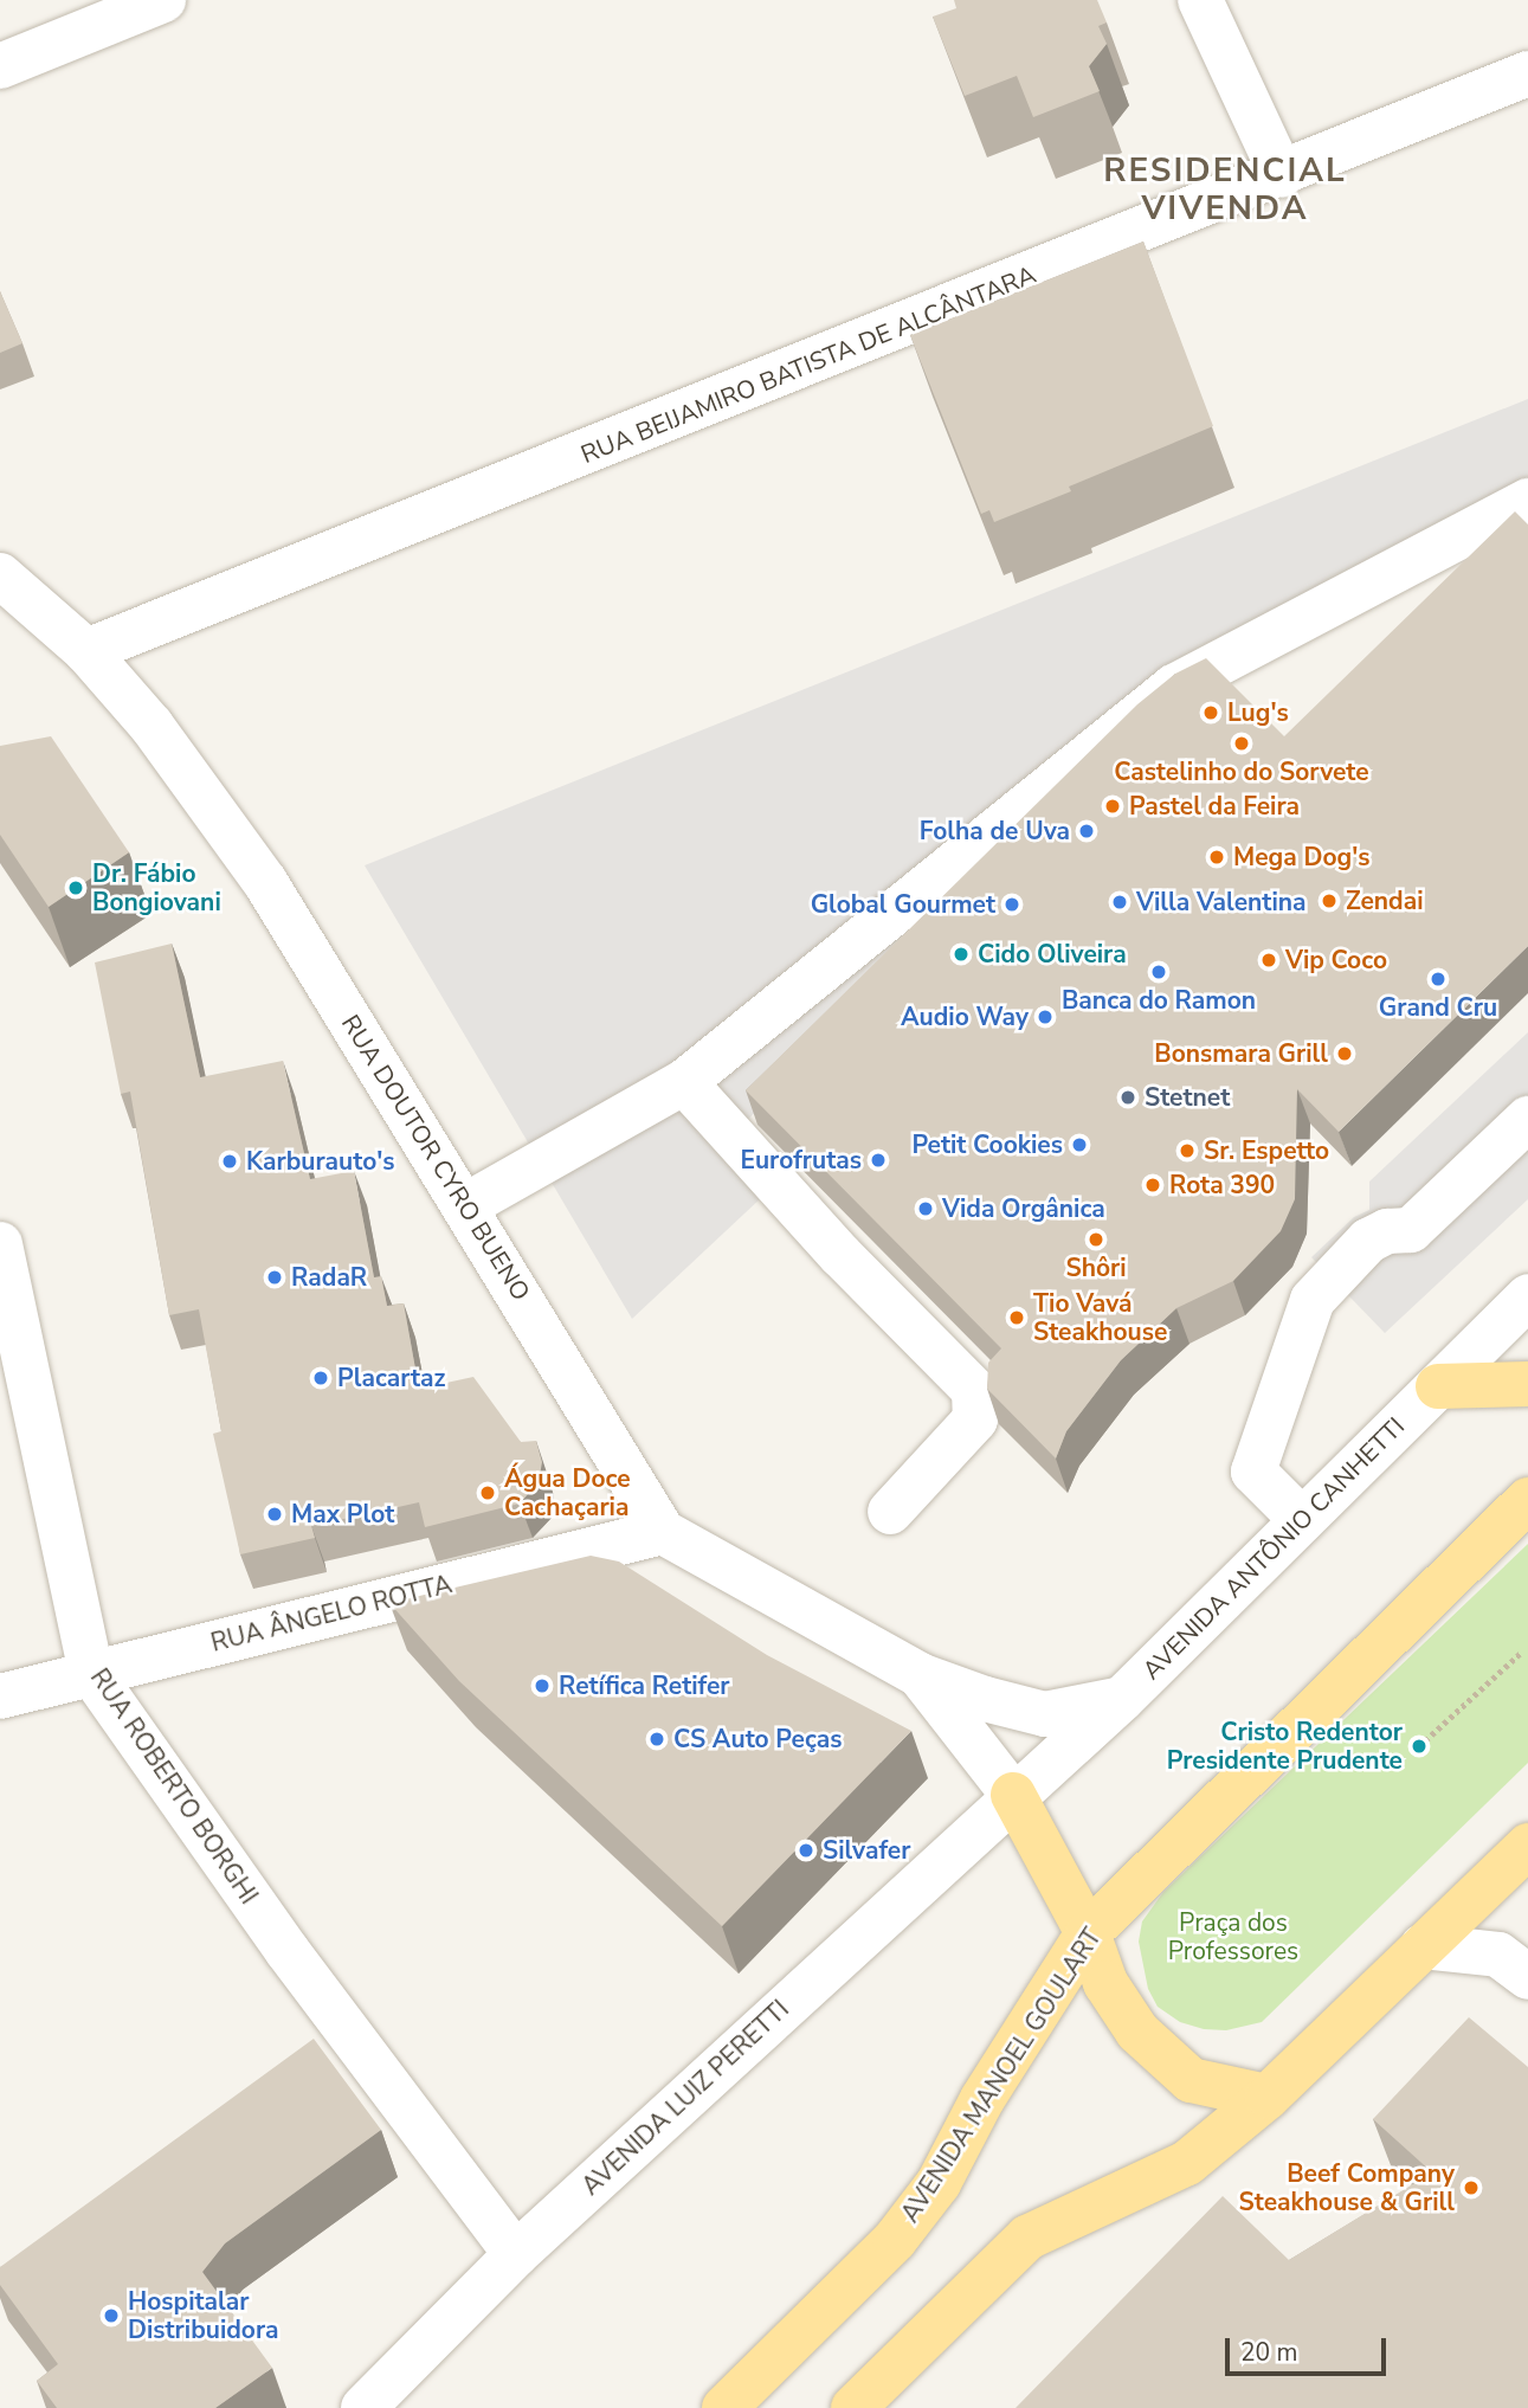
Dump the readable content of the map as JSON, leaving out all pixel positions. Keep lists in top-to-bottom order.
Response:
{
  "streets": {
    "main road": ["AVENIDA MANOEL GOULART"],
    "street": [
      "RUA BEIJAMIRO BATISTA DE ALCÂNTARA",
      "RUA DOUTOR CYRO BUENO",
      "AVENIDA ANTÔNIO CANHETTI",
      "RUA ÂNGELO ROTTA",
      "RUA ROBERTO BORGHI",
      "AVENIDA LUIZ PERETTI"
    ]
  },
  "crossings": [
    ["RUA BEIJAMIRO BATISTA DE ALCÂNTARA", "RUA DOUTOR CYRO BUENO"],
    ["RUA DOUTOR CYRO BUENO", "RUA ÂNGELO ROTTA"],
    ["AVENIDA ANTÔNIO CANHETTI", "AVENIDA LUIZ PERETTI"],
    ["RUA ÂNGELO ROTTA", "RUA ROBERTO BORGHI"],
    ["RUA ROBERTO BORGHI", "AVENIDA LUIZ PERETTI"]
  ],
  "districts": ["RESIDENCIAL VIVENDA"],
  "parks": ["Praça dos Professores"],
  "places": [
    "Lug's",
    "Castelinho do Sorvete",
    "Pastel da Feira",
    "Folha de Uva",
    "Mega Dog's",
    "Dr. Fábio Bongiovani",
    "Zendai",
    "Villa Valentina",
    "Global Gourmet",
    "Cido Oliveira",
    "Vip Coco",
    "Banca do Ramon",
    "Grand Cru",
    "Audio Way",
    "Bonsmara Grill",
    "Stetnet",
    "Petit Cookies",
    "Sr. Espetto",
    "Eurofrutas",
    "Karburauto's",
    "Rota 390",
    "Vida Orgânica",
    "Shôri",
    "RadaR",
    "Tio Vavá Steakhouse",
    "Placartaz",
    "Água Doce Cachaçaria",
    "Max Plot",
    "Retífica Retifer",
    "CS Auto Peças",
    "Cristo Redentor Presidente Prudente",
    "Silvafer",
    "Beef Company Steakhouse & Grill",
    "Hospitalar Distribuidora"
  ],
  "scale_bar": "20 m"
}
